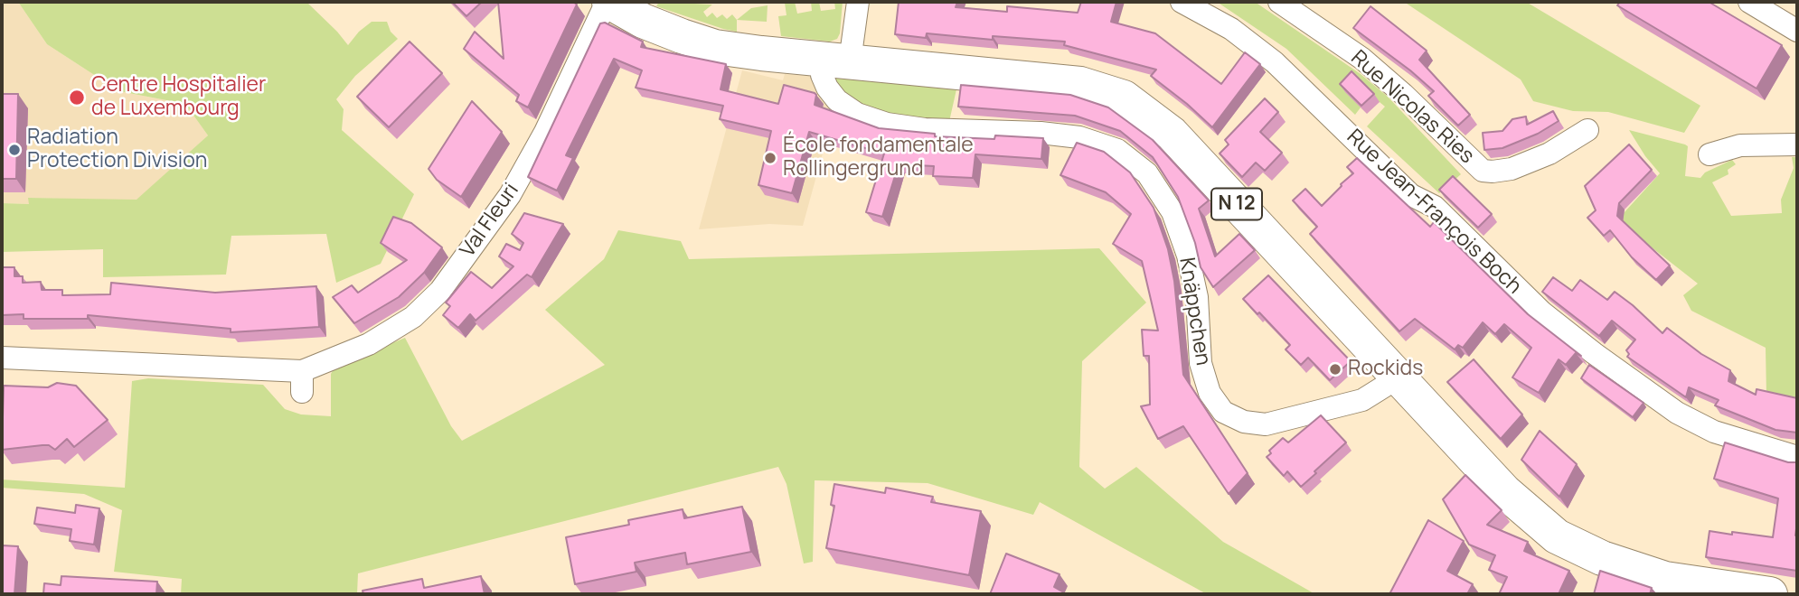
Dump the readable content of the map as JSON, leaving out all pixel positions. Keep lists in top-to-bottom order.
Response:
{
  "streets": {
    "main road": ["N 12"],
    "street": [
      "Rue Nicolas Ries",
      "Rue Jean-François Boch",
      "Val Fleuri",
      "Knäppchen"
    ]
  },
  "crossings": [
    ["N 12", "Val Fleuri"],
    ["N 12", "Knäppchen"]
  ],
  "places": [
    "Centre Hospitalier de Luxembourg",
    "Radiation Protection Division",
    "École fondamentale Rollingergrund",
    "Rockids"
  ]
}
